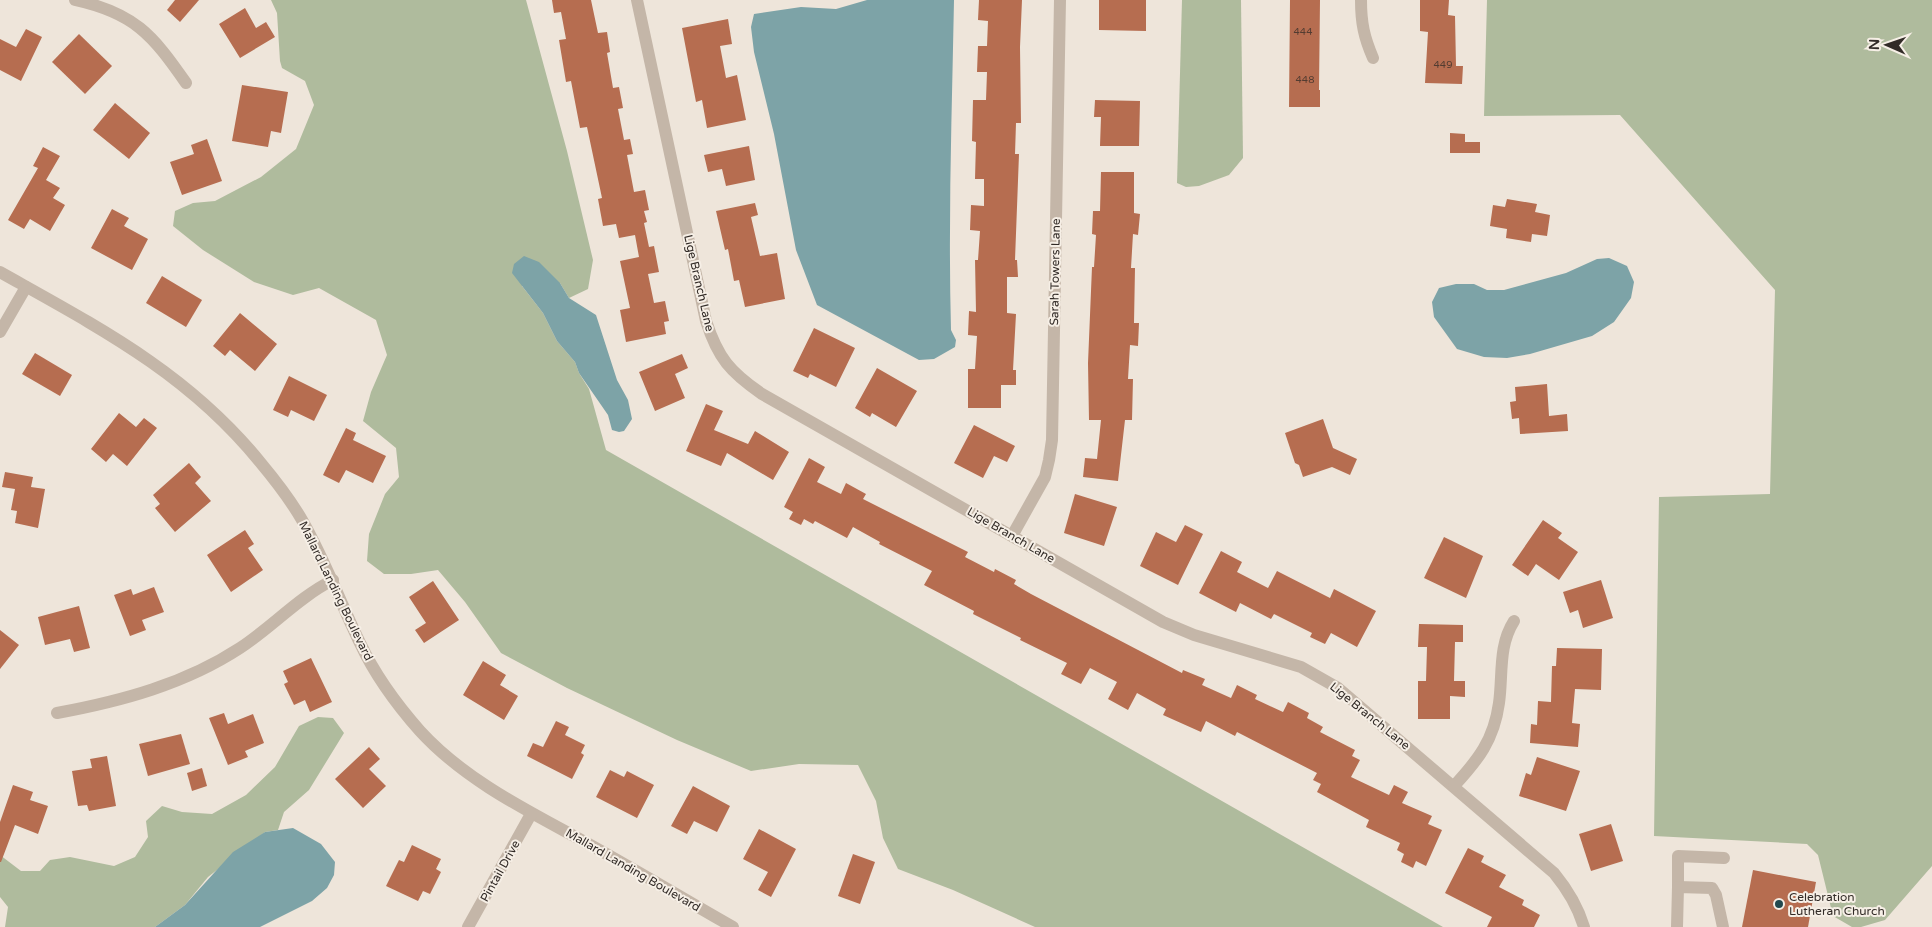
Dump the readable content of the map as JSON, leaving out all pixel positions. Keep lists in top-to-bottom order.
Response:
{
  "streets": {
    "street": [
      "Sarah Towers Lane",
      "Lige Branch Lane",
      "Mallard Landing Boulevard",
      "Pintail Drive"
    ]
  },
  "crossings": [
    ["Sarah Towers Lane", "Lige Branch Lane"],
    ["Mallard Landing Boulevard", "Pintail Drive"]
  ],
  "places": ["Celebration Lutheran Church"],
  "house_numbers": ["444", "449", "448"],
  "north": "left"
}
